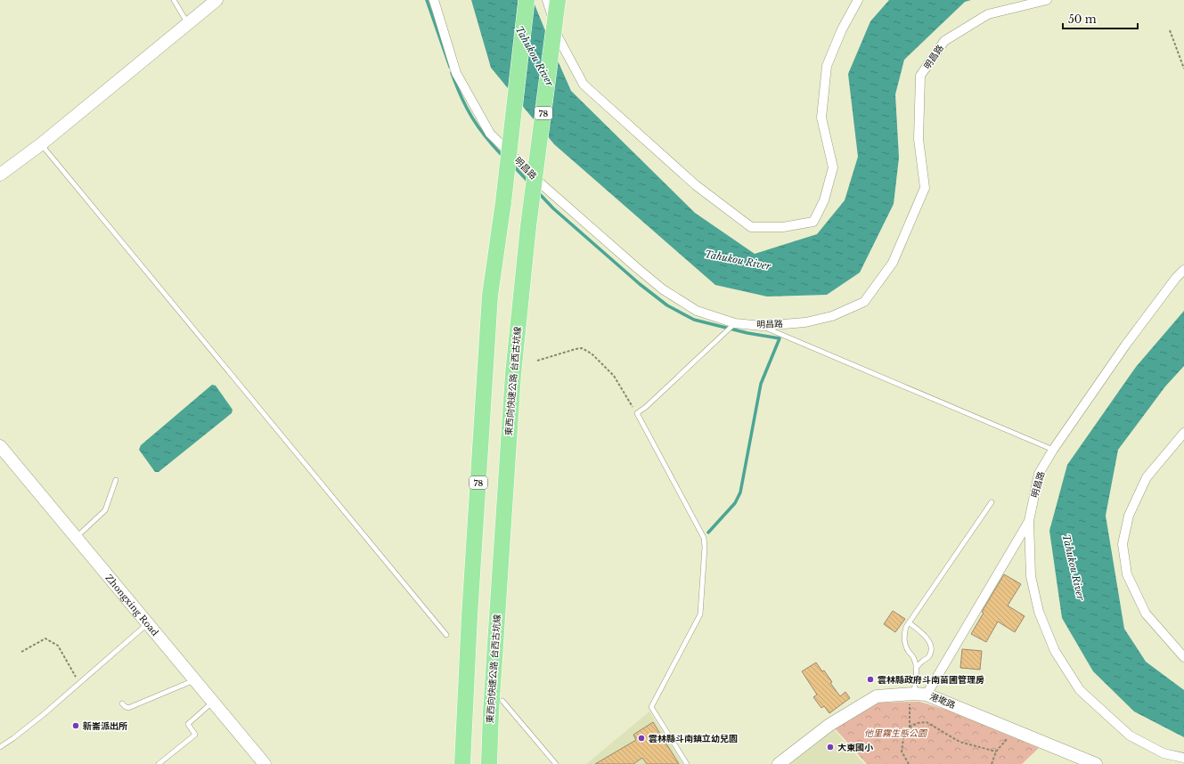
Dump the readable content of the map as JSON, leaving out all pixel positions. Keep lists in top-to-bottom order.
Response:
{
  "streets": {
    "highway": ["78", "東西向快速公路 台西古坑線"],
    "street": ["明昌路", "Zhongxing Road", "港墘路"]
  },
  "crossings": [
    ["明昌路", "港墘路"]
  ],
  "water": ["Tahukou River"],
  "parks": ["他里霧生態公園"],
  "places": [
    "雲林縣政府斗南苗圃管理房",
    "新崙派出所",
    "雲林縣斗南鎮立幼兒園",
    "大東國小"
  ],
  "scale_bar": "50 m"
}
